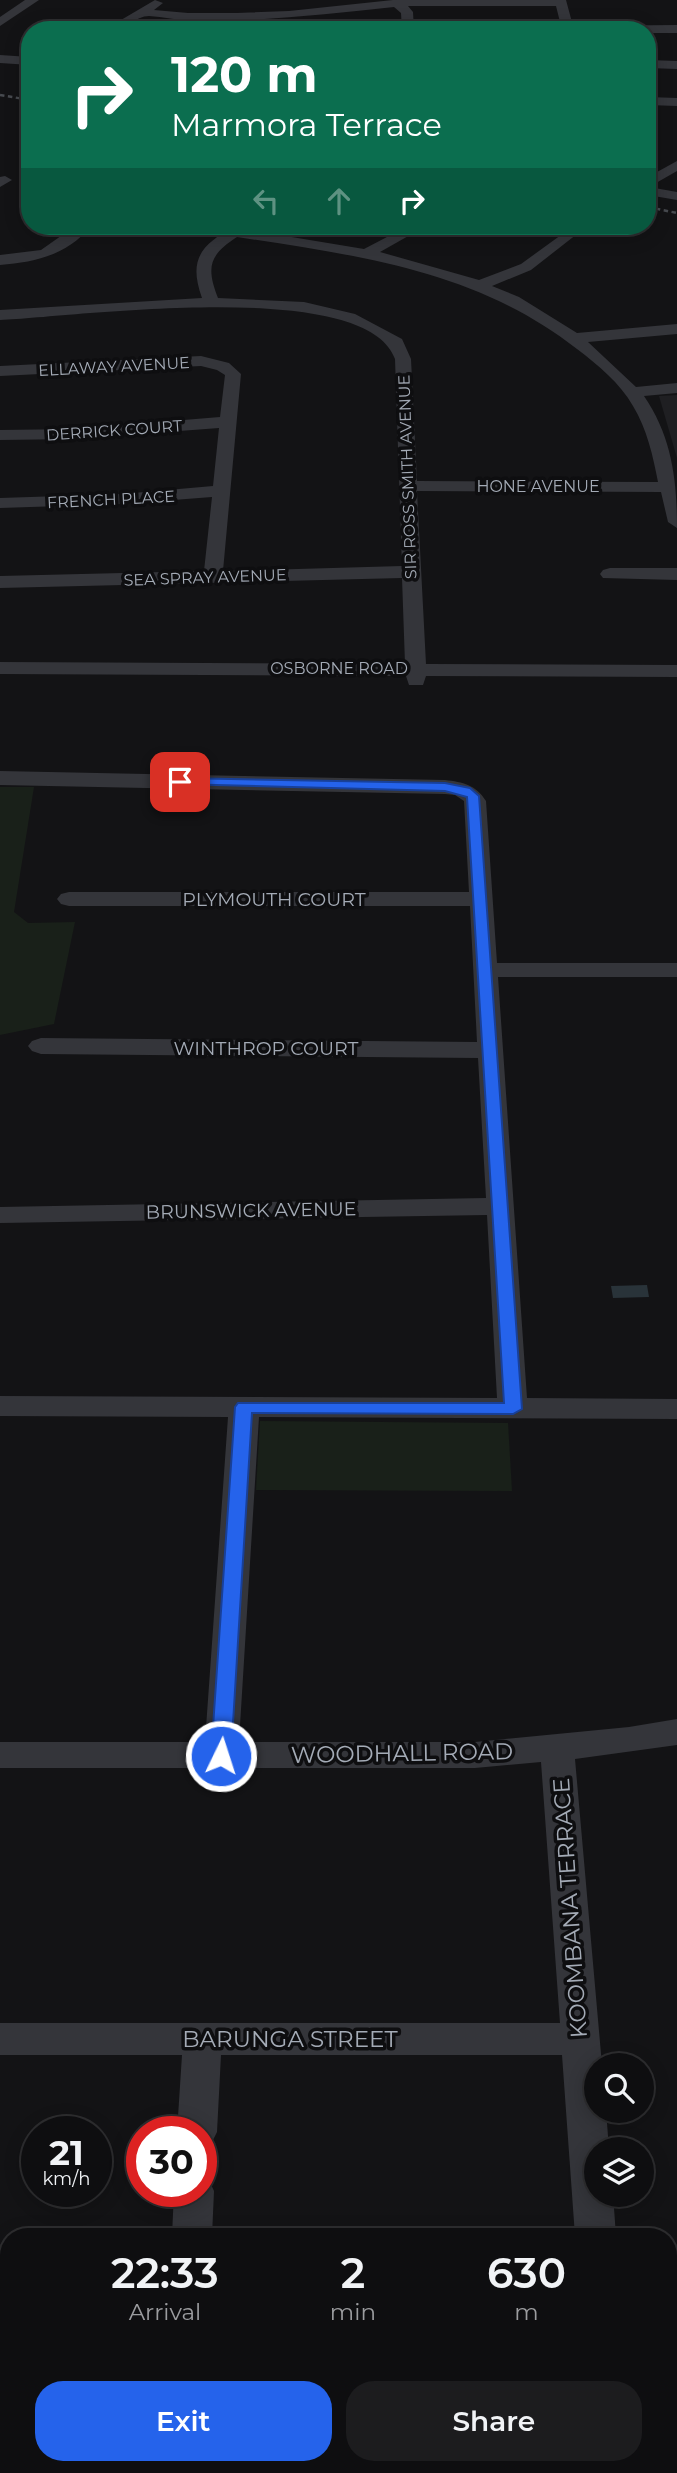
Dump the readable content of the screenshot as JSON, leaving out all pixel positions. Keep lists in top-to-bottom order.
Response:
{
  "streets": {
    "street": [
      "ELLAWAY AVENUE",
      "DERRICK COURT",
      "SIR ROSS SMITH AVENUE",
      "HONE AVENUE",
      "FRENCH PLACE",
      "SEA SPRAY AVENUE",
      "OSBORNE ROAD",
      "PLYMOUTH COURT",
      "WINTHROP COURT",
      "BRUNSWICK AVENUE",
      "WOODHALL ROAD",
      "KOOMBANA TERRACE",
      "BARUNGA STREET"
    ]
  },
  "crossings": [
    ["ELLAWAY AVENUE", "DERRICK COURT"],
    ["ELLAWAY AVENUE", "FRENCH PLACE"],
    ["ELLAWAY AVENUE", "SEA SPRAY AVENUE"],
    ["SIR ROSS SMITH AVENUE", "HONE AVENUE"],
    ["SIR ROSS SMITH AVENUE", "SEA SPRAY AVENUE"],
    ["SIR ROSS SMITH AVENUE", "OSBORNE ROAD"],
    ["WOODHALL ROAD", "KOOMBANA TERRACE"],
    ["KOOMBANA TERRACE", "BARUNGA STREET"]
  ],
  "page": {
    "turn": ["120 m", "Marmora Terrace"],
    "speed": "21 km/h",
    "limit": "30",
    "eta": [
      "22:33",
      "Arrival",
      "2",
      "min",
      "630",
      "m"
    ],
    "buttons": ["Exit", "Share"]
  }
}
